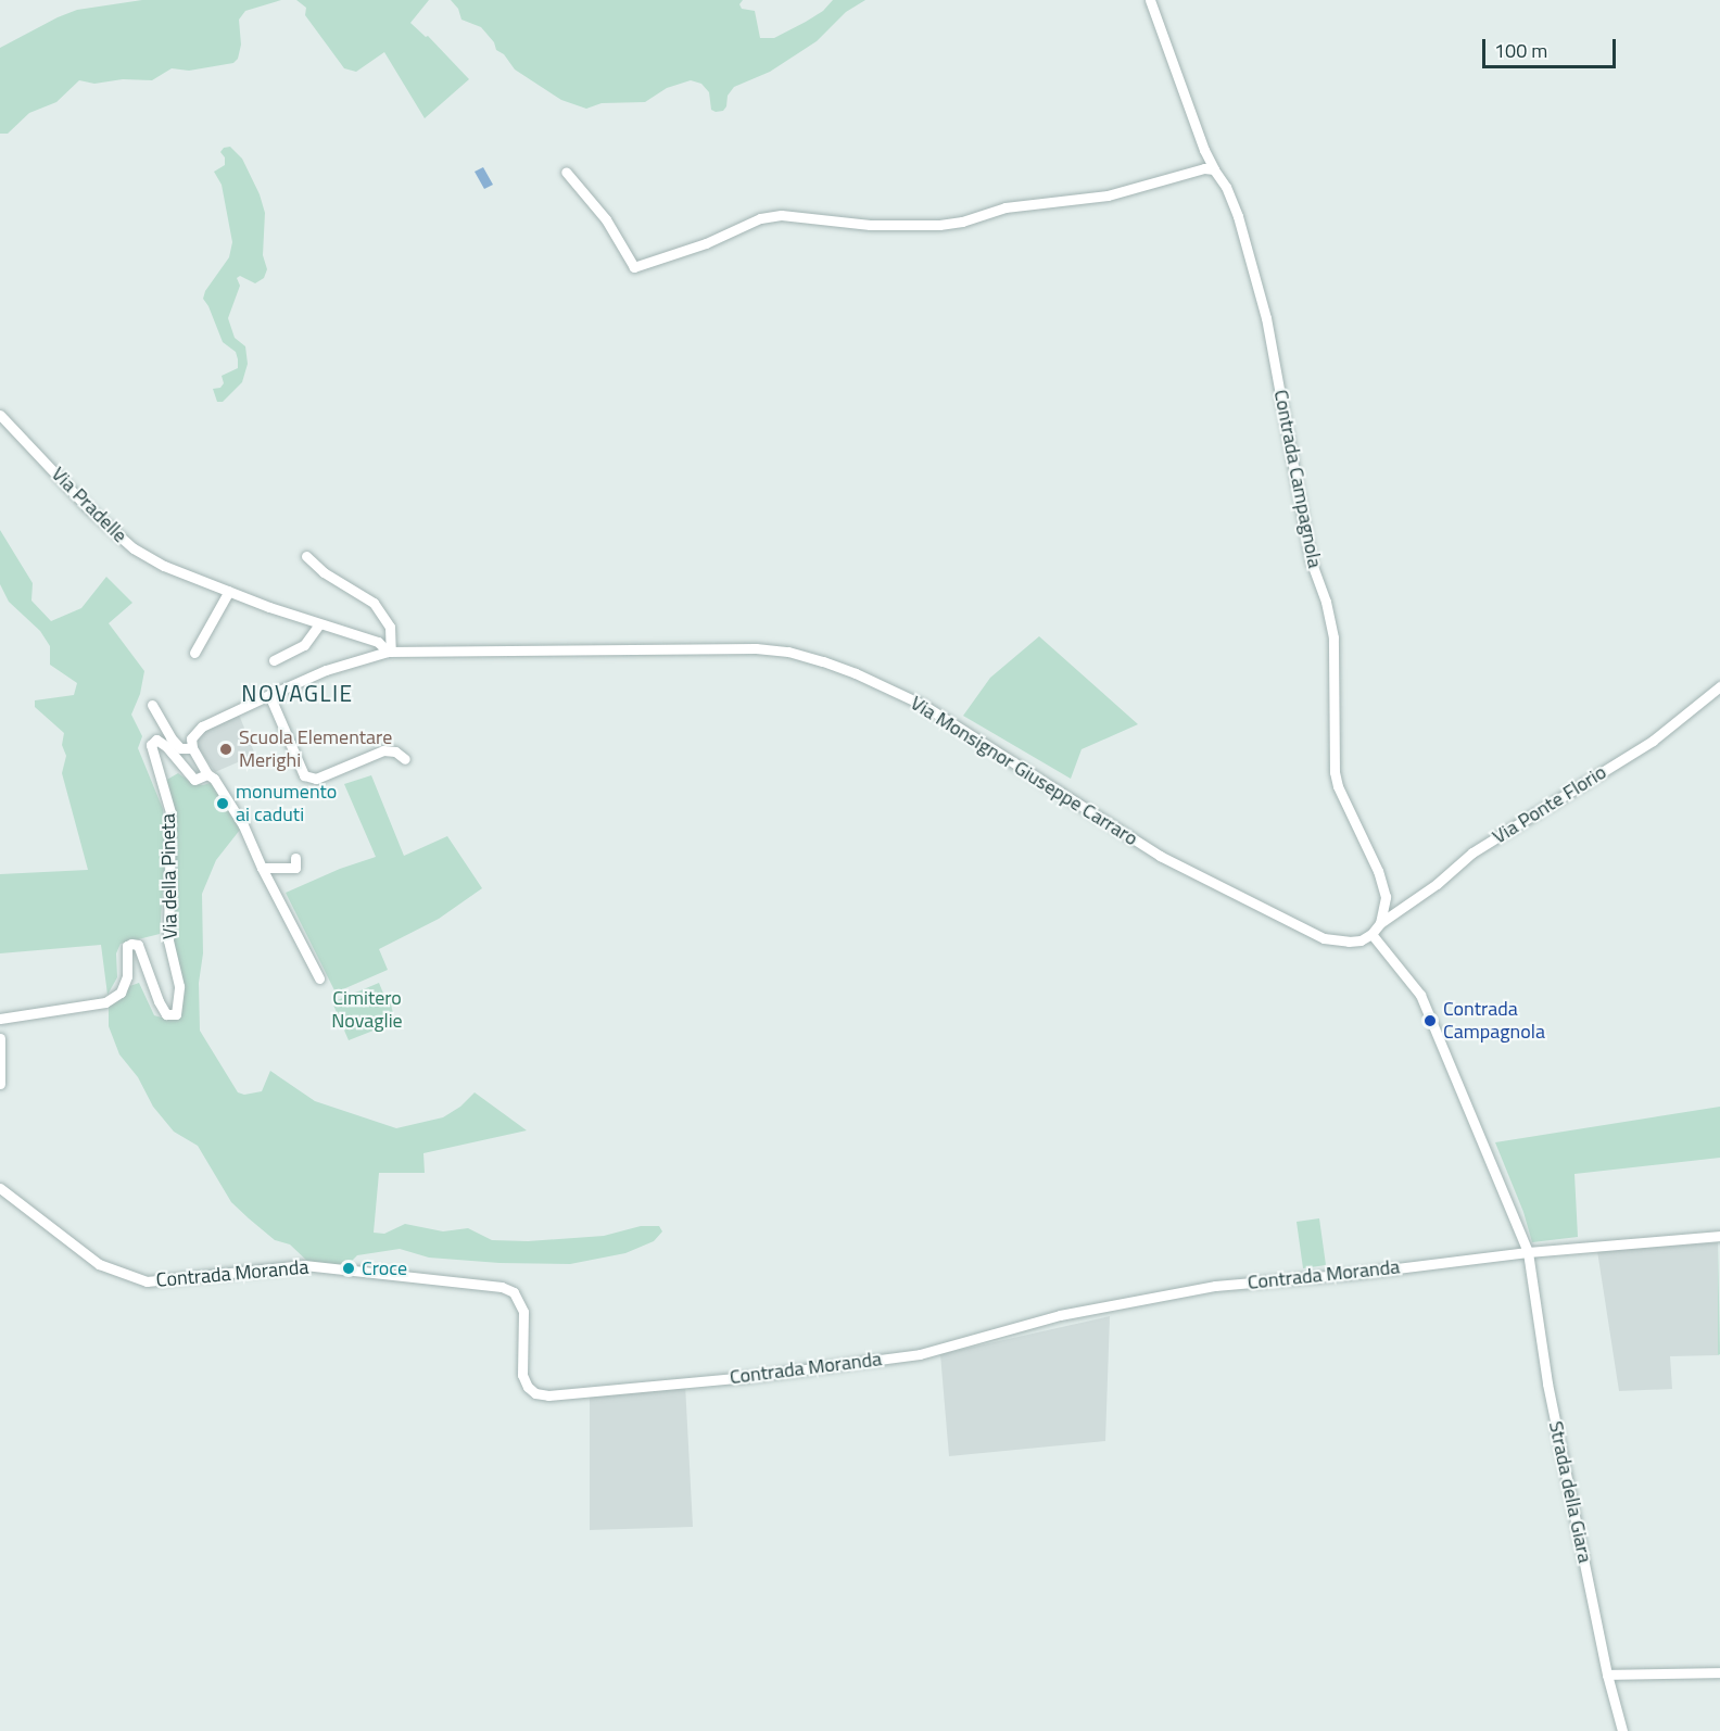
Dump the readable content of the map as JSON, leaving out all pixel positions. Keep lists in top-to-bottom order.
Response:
{
  "streets": {
    "street": [
      "Contrada Campagnola",
      "Via Pradelle",
      "Via Monsignor Giuseppe Carraro",
      "Via Ponte Florio",
      "Via della Pineta",
      "Contrada Moranda",
      "Strada della Giara"
    ]
  },
  "crossings": [
    ["Contrada Campagnola", "Via Ponte Florio"],
    ["Via Pradelle", "Via Monsignor Giuseppe Carraro"],
    ["Contrada Moranda", "Strada della Giara"]
  ],
  "districts": ["NOVAGLIE"],
  "parks": ["Cimitero Novaglie"],
  "places": [
    "Scuola Elementare Merighi",
    "monumento ai caduti",
    "Contrada Campagnola",
    "Croce"
  ],
  "scale_bar": "100 m"
}
